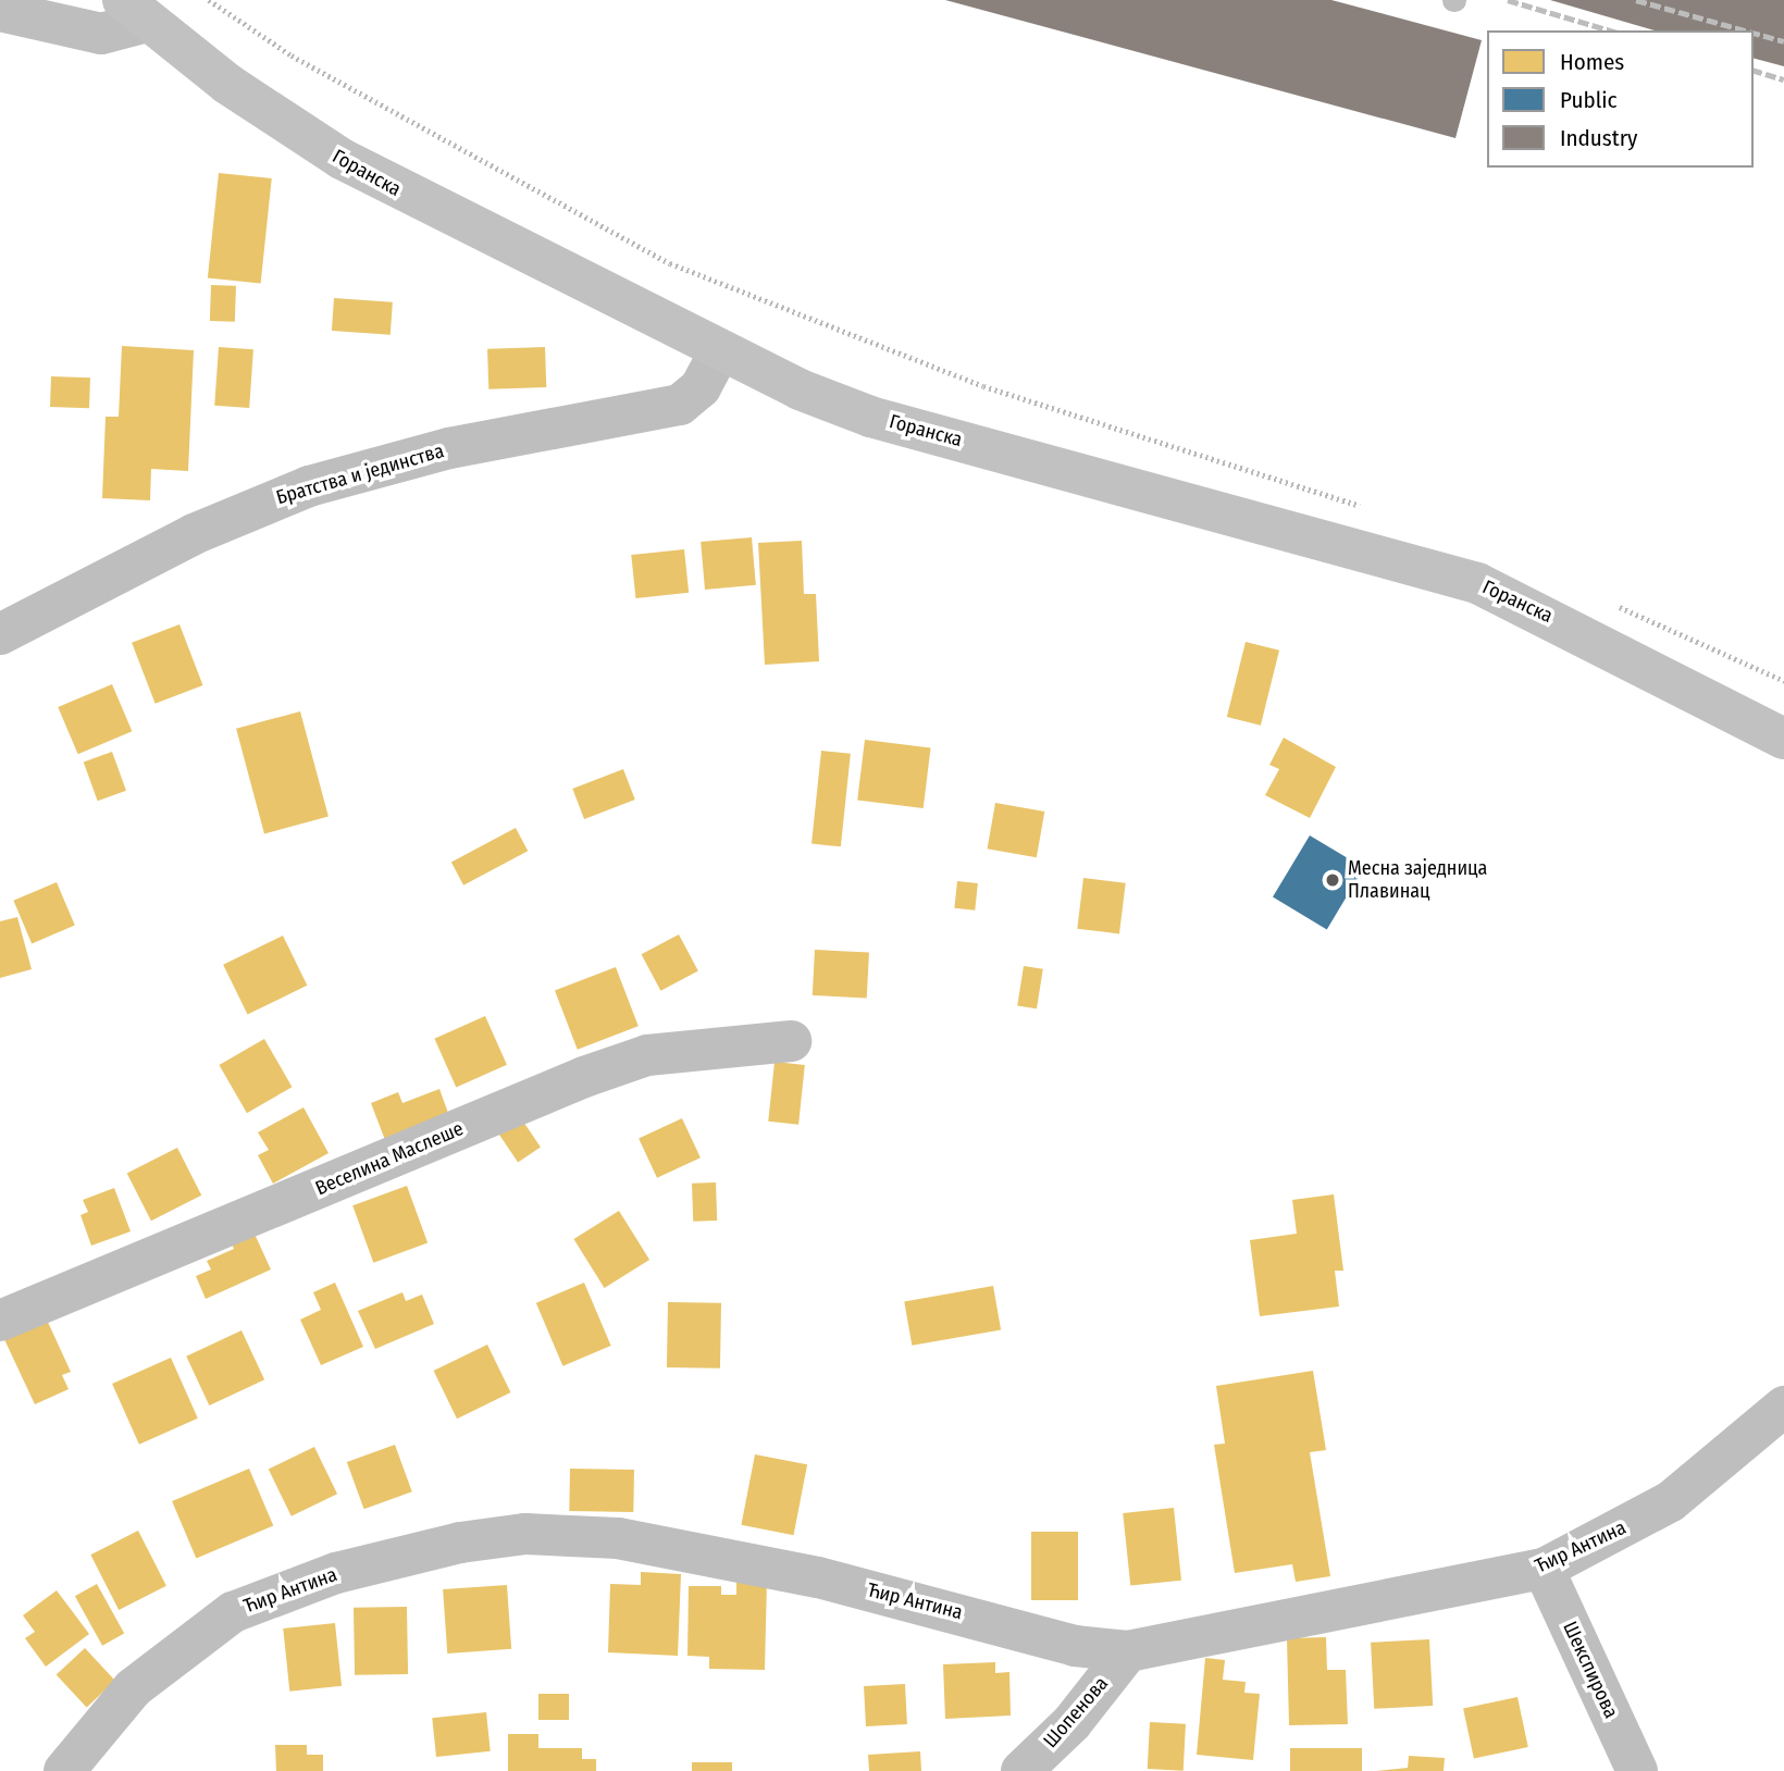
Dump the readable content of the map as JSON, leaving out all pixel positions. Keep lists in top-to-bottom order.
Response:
{
  "streets": {
    "main road": ["Горанска"],
    "street": [
      "Братства и јединства",
      "Веселина Маслеше",
      "Ћир Антина",
      "Шекспирова",
      "Шопенова"
    ]
  },
  "crossings": [
    ["Горанска", "Братства и јединства"],
    ["Ћир Антина", "Шекспирова"],
    ["Ћир Антина", "Шопенова"]
  ],
  "places": ["Месна заједница Плавинац"],
  "legend": ["Homes", "Public", "Industry"]
}
